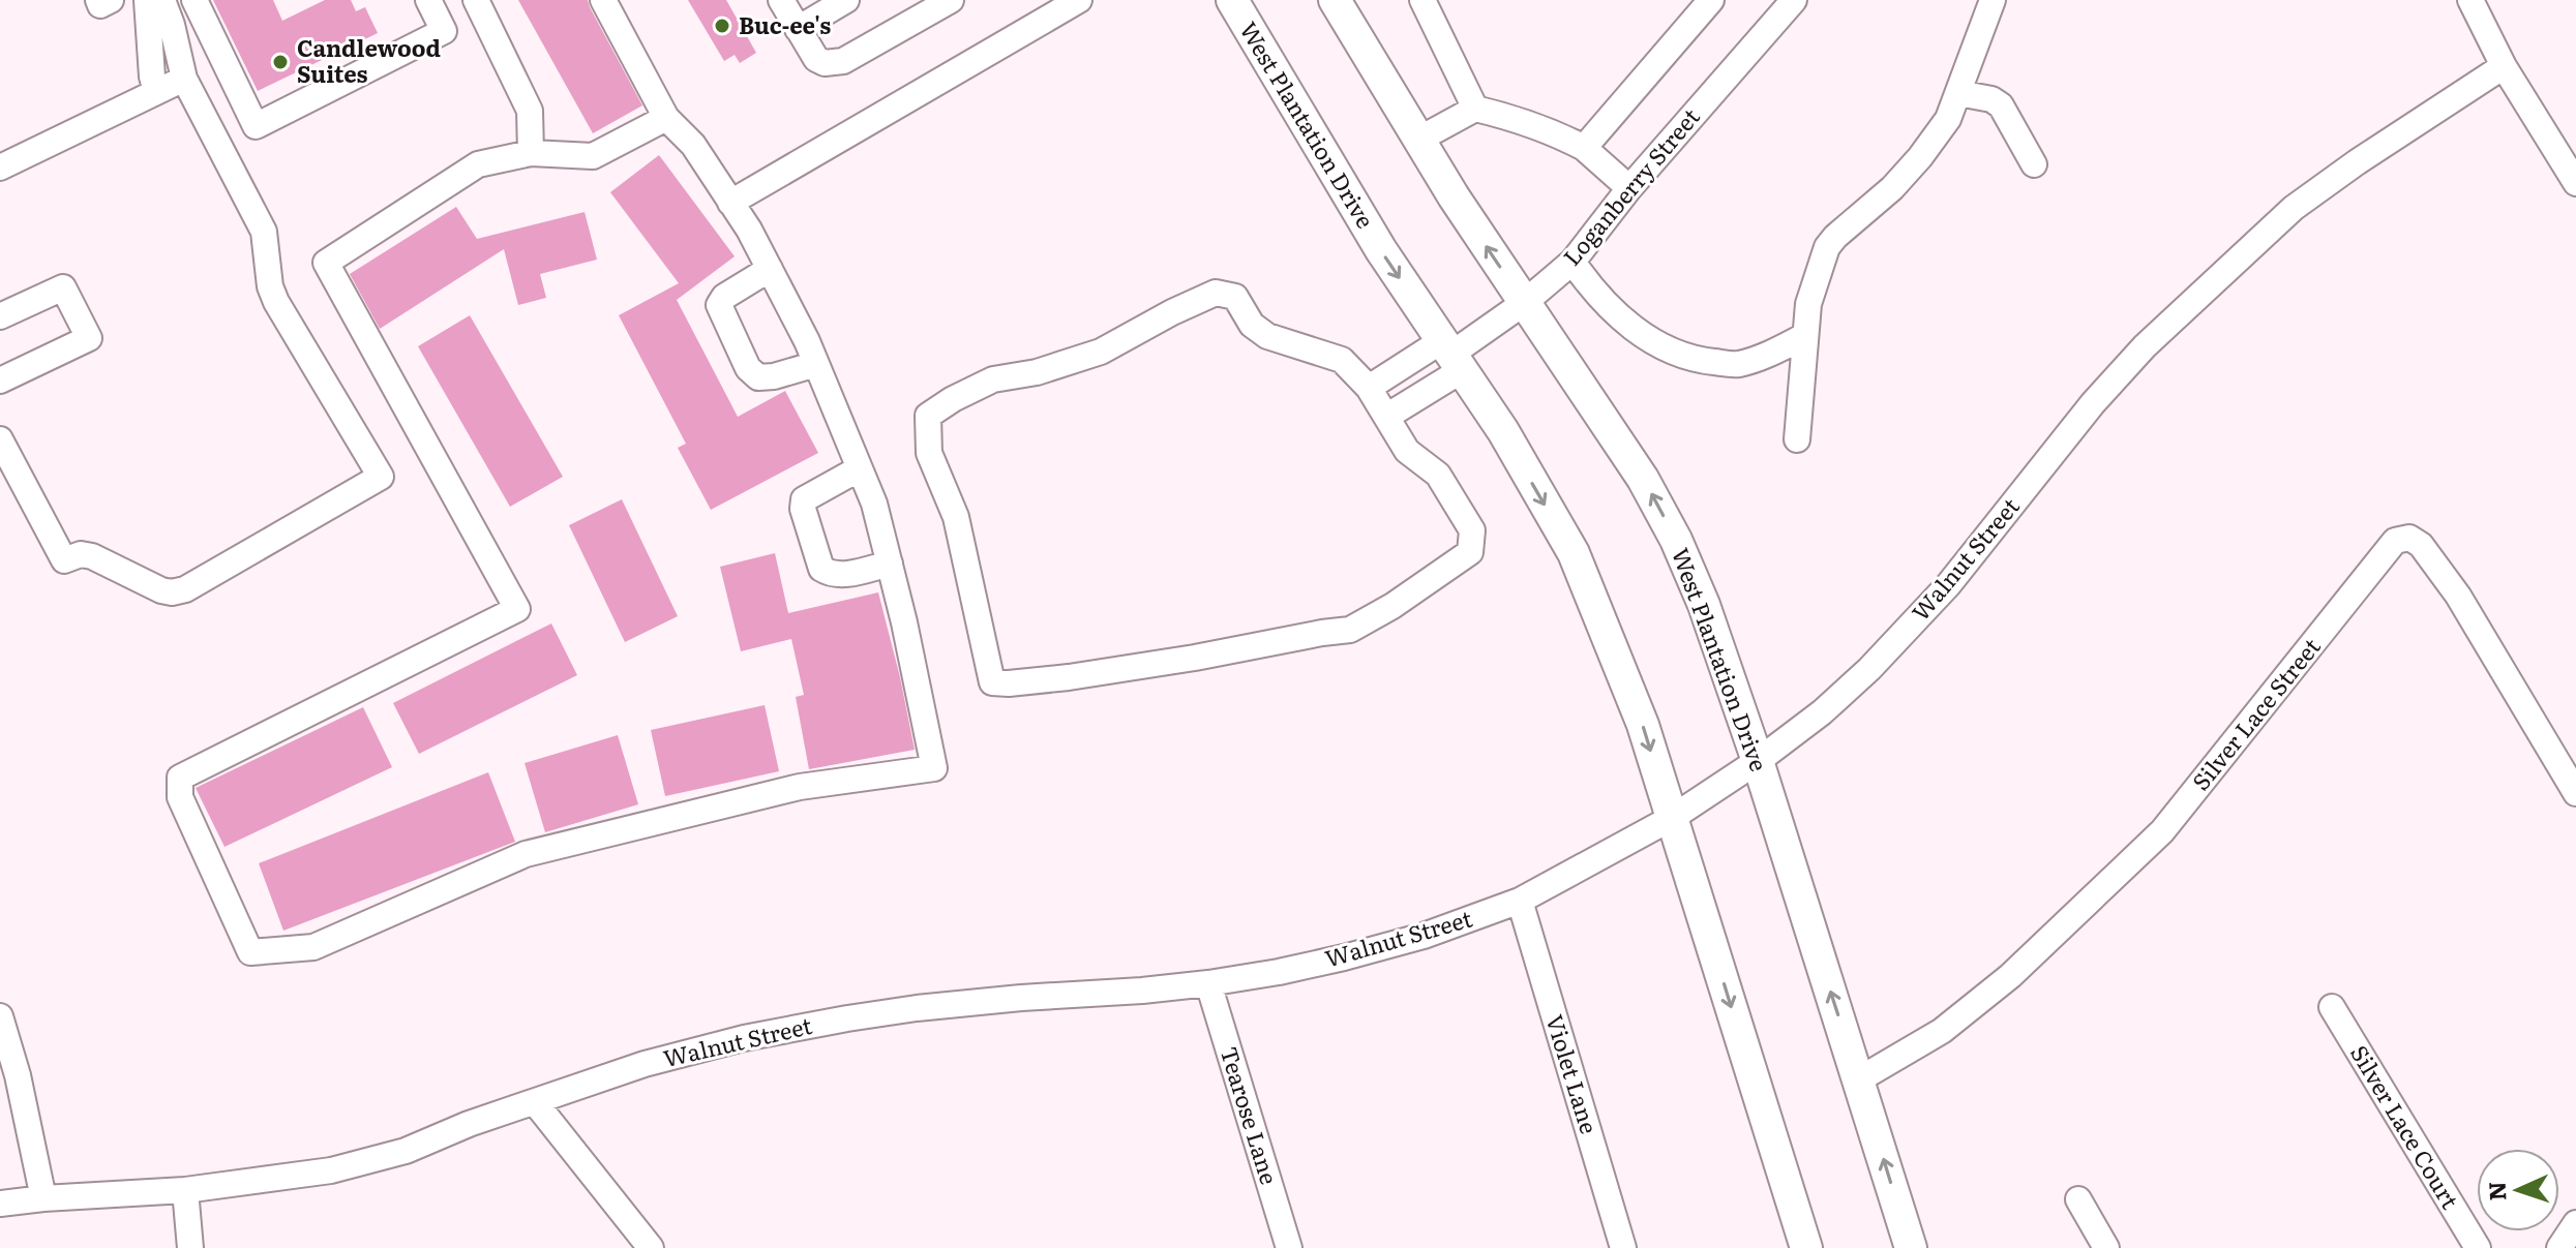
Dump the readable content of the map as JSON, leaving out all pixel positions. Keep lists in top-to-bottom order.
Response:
{
  "streets": {
    "main road": ["West Plantation Drive"],
    "street": [
      "Loganberry Street",
      "Walnut Street",
      "Silver Lace Street",
      "Violet Lane",
      "Tearose Lane",
      "Silver Lace Court"
    ]
  },
  "crossings": [
    ["West Plantation Drive", "Loganberry Street"],
    ["West Plantation Drive", "Walnut Street"],
    ["West Plantation Drive", "Silver Lace Street"],
    ["Walnut Street", "Violet Lane"],
    ["Walnut Street", "Tearose Lane"]
  ],
  "places": ["Buc-ee's", "Candlewood Suites"],
  "north": "left"
}
